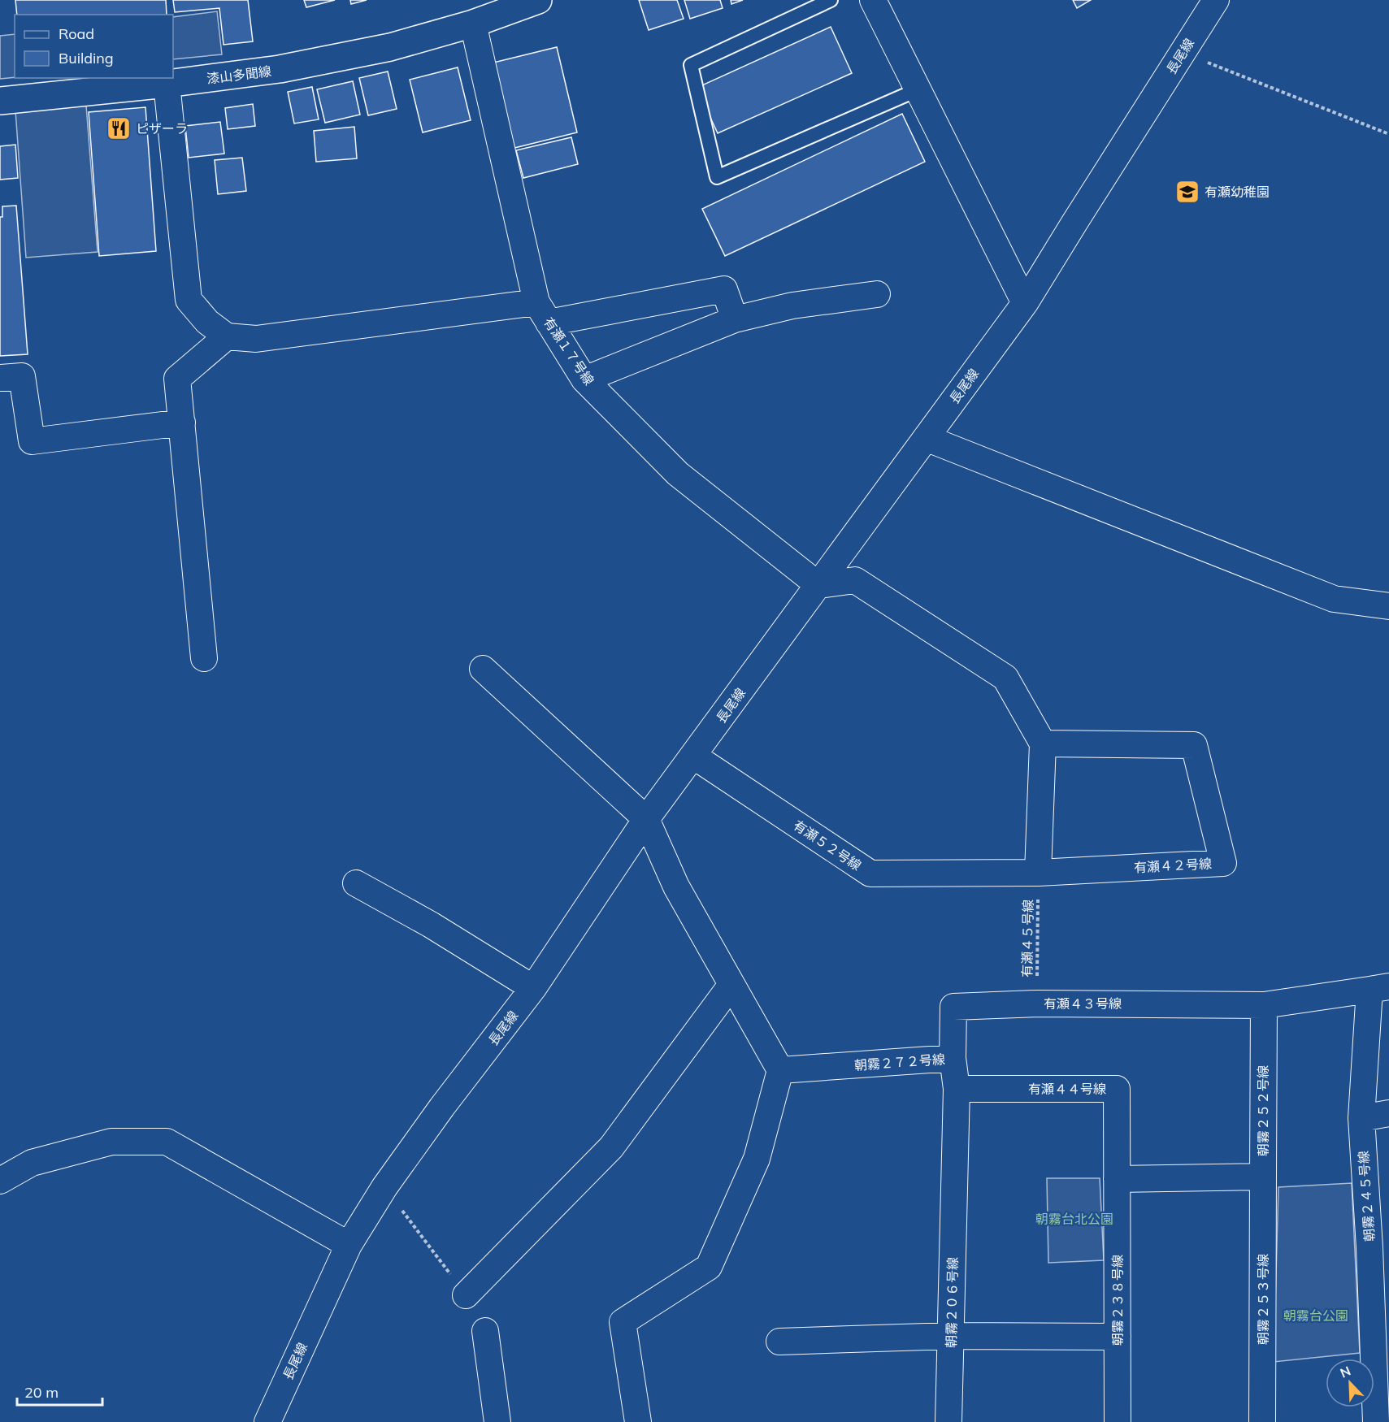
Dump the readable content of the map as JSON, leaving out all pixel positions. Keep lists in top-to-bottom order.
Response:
{
  "streets": {
    "street": [
      "長尾線",
      "漆山多聞線",
      "有瀬１７号線",
      "有瀬５２号線",
      "有瀬４２号線",
      "有瀬４３号線",
      "朝霧２７２号線",
      "有瀬４４号線",
      "朝霧２５２号線",
      "朝霧２４５号線",
      "朝霧２５３号線",
      "朝霧２３８号線",
      "朝霧２０６号線"
    ],
    "path": ["有瀬４５号線"]
  },
  "crossings": [
    ["長尾線", "有瀬１７号線"],
    ["長尾線", "有瀬５２号線"],
    ["漆山多聞線", "有瀬１７号線"],
    ["有瀬５２号線", "有瀬４２号線"],
    ["有瀬５２号線", "有瀬４５号線"],
    ["有瀬４２号線", "有瀬４５号線"],
    ["有瀬４５号線", "有瀬４３号線"],
    ["有瀬４３号線", "朝霧２７２号線"],
    ["有瀬４３号線", "朝霧２５２号線"],
    ["朝霧２７２号線", "有瀬４４号線"],
    ["朝霧２７２号線", "朝霧２０６号線"],
    ["有瀬４４号線", "朝霧２３８号線"],
    ["朝霧２５２号線", "朝霧２５３号線"]
  ],
  "parks": ["朝霧台北公園", "朝霧台公園"],
  "places": {
    "restaurant": ["ピザーラ"],
    "school or university": ["有瀬幼稚園"]
  },
  "legend": ["Road", "Building"],
  "scale_bar": "20 m",
  "north": "top left"
}
